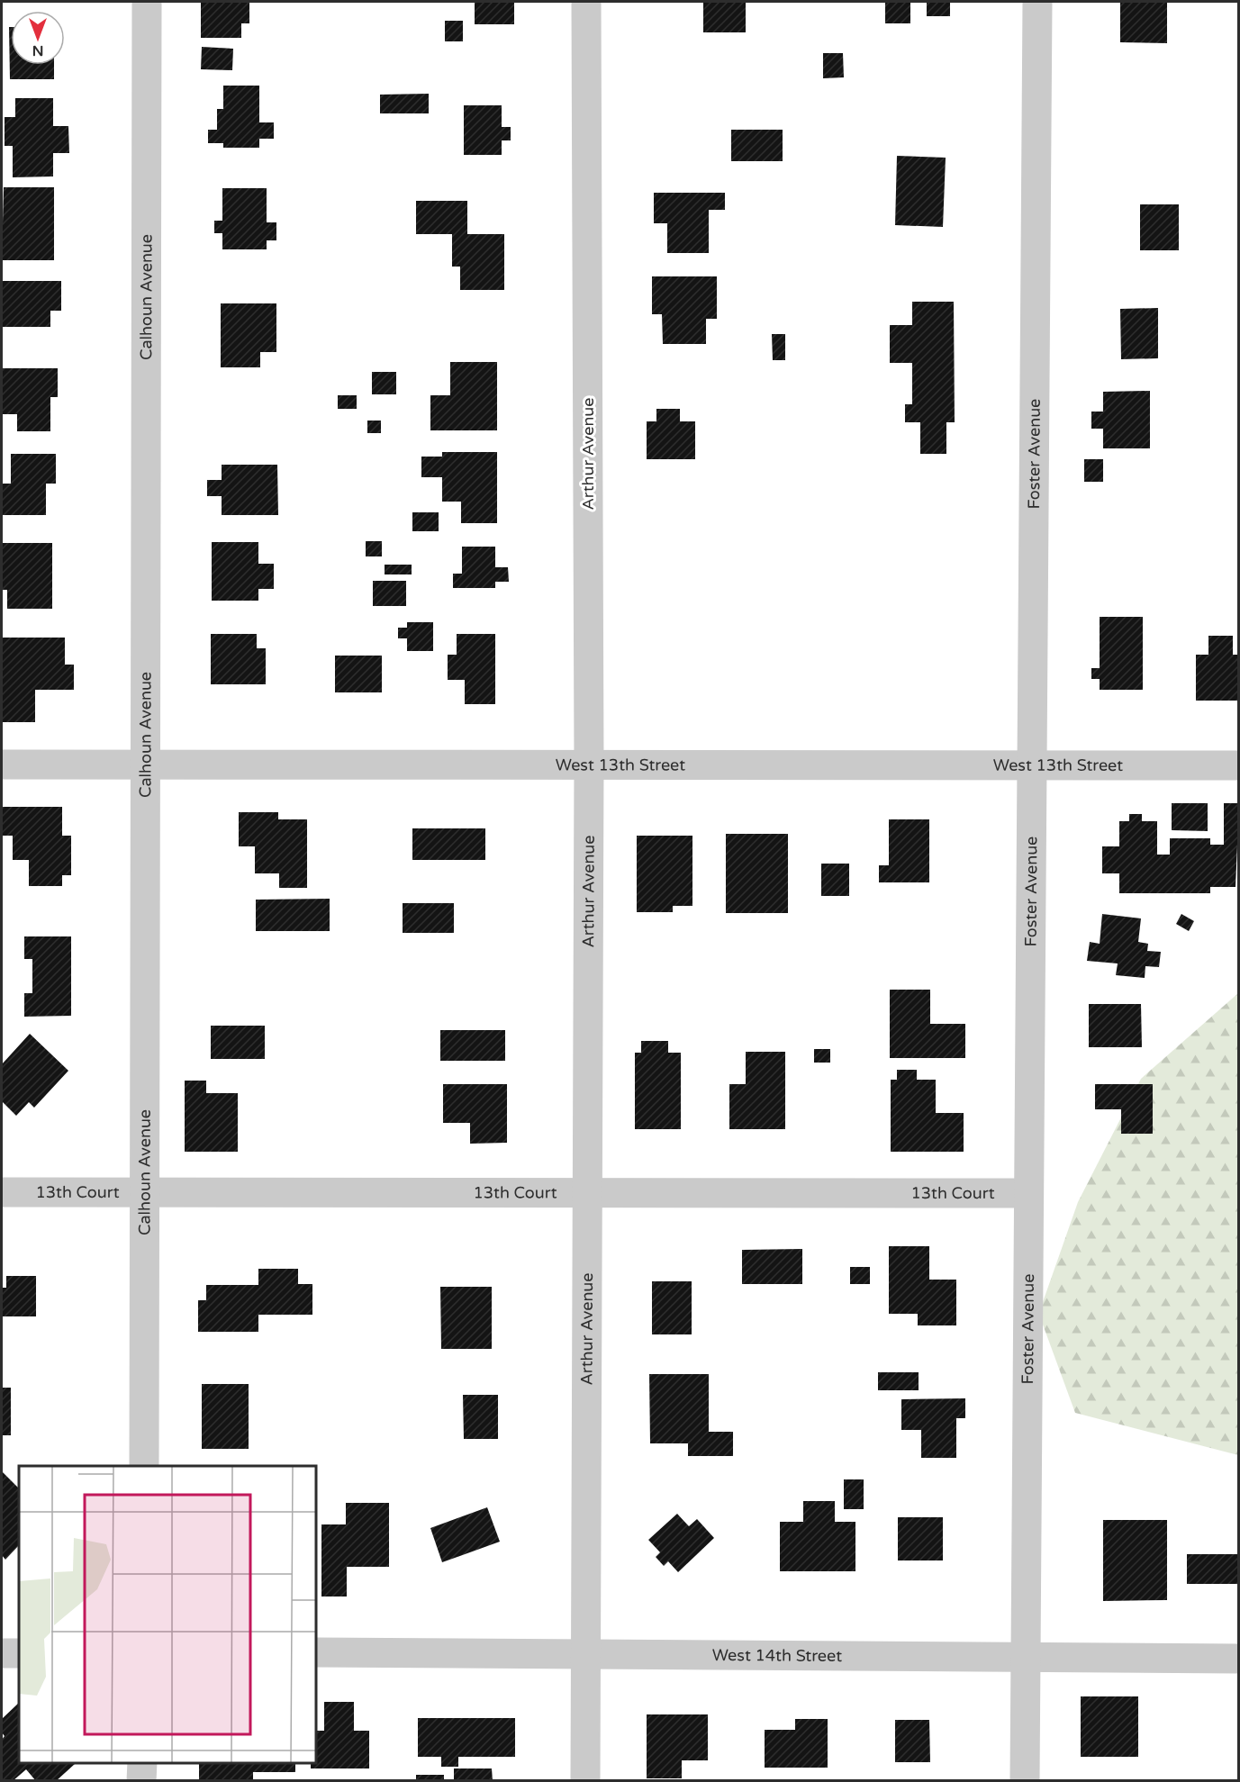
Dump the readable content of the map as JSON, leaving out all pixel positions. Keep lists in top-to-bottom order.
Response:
{
  "streets": {
    "street": [
      "Calhoun Avenue",
      "Arthur Avenue",
      "Foster Avenue",
      "West 13th Street",
      "13th Court",
      "West 14th Street"
    ]
  },
  "crossings": [
    ["Calhoun Avenue", "West 13th Street"],
    ["Calhoun Avenue", "13th Court"],
    ["Arthur Avenue", "West 13th Street"],
    ["Arthur Avenue", "13th Court"],
    ["Arthur Avenue", "West 14th Street"],
    ["Foster Avenue", "West 13th Street"],
    ["Foster Avenue", "13th Court"],
    ["Foster Avenue", "West 14th Street"]
  ],
  "north": "bottom"
}
